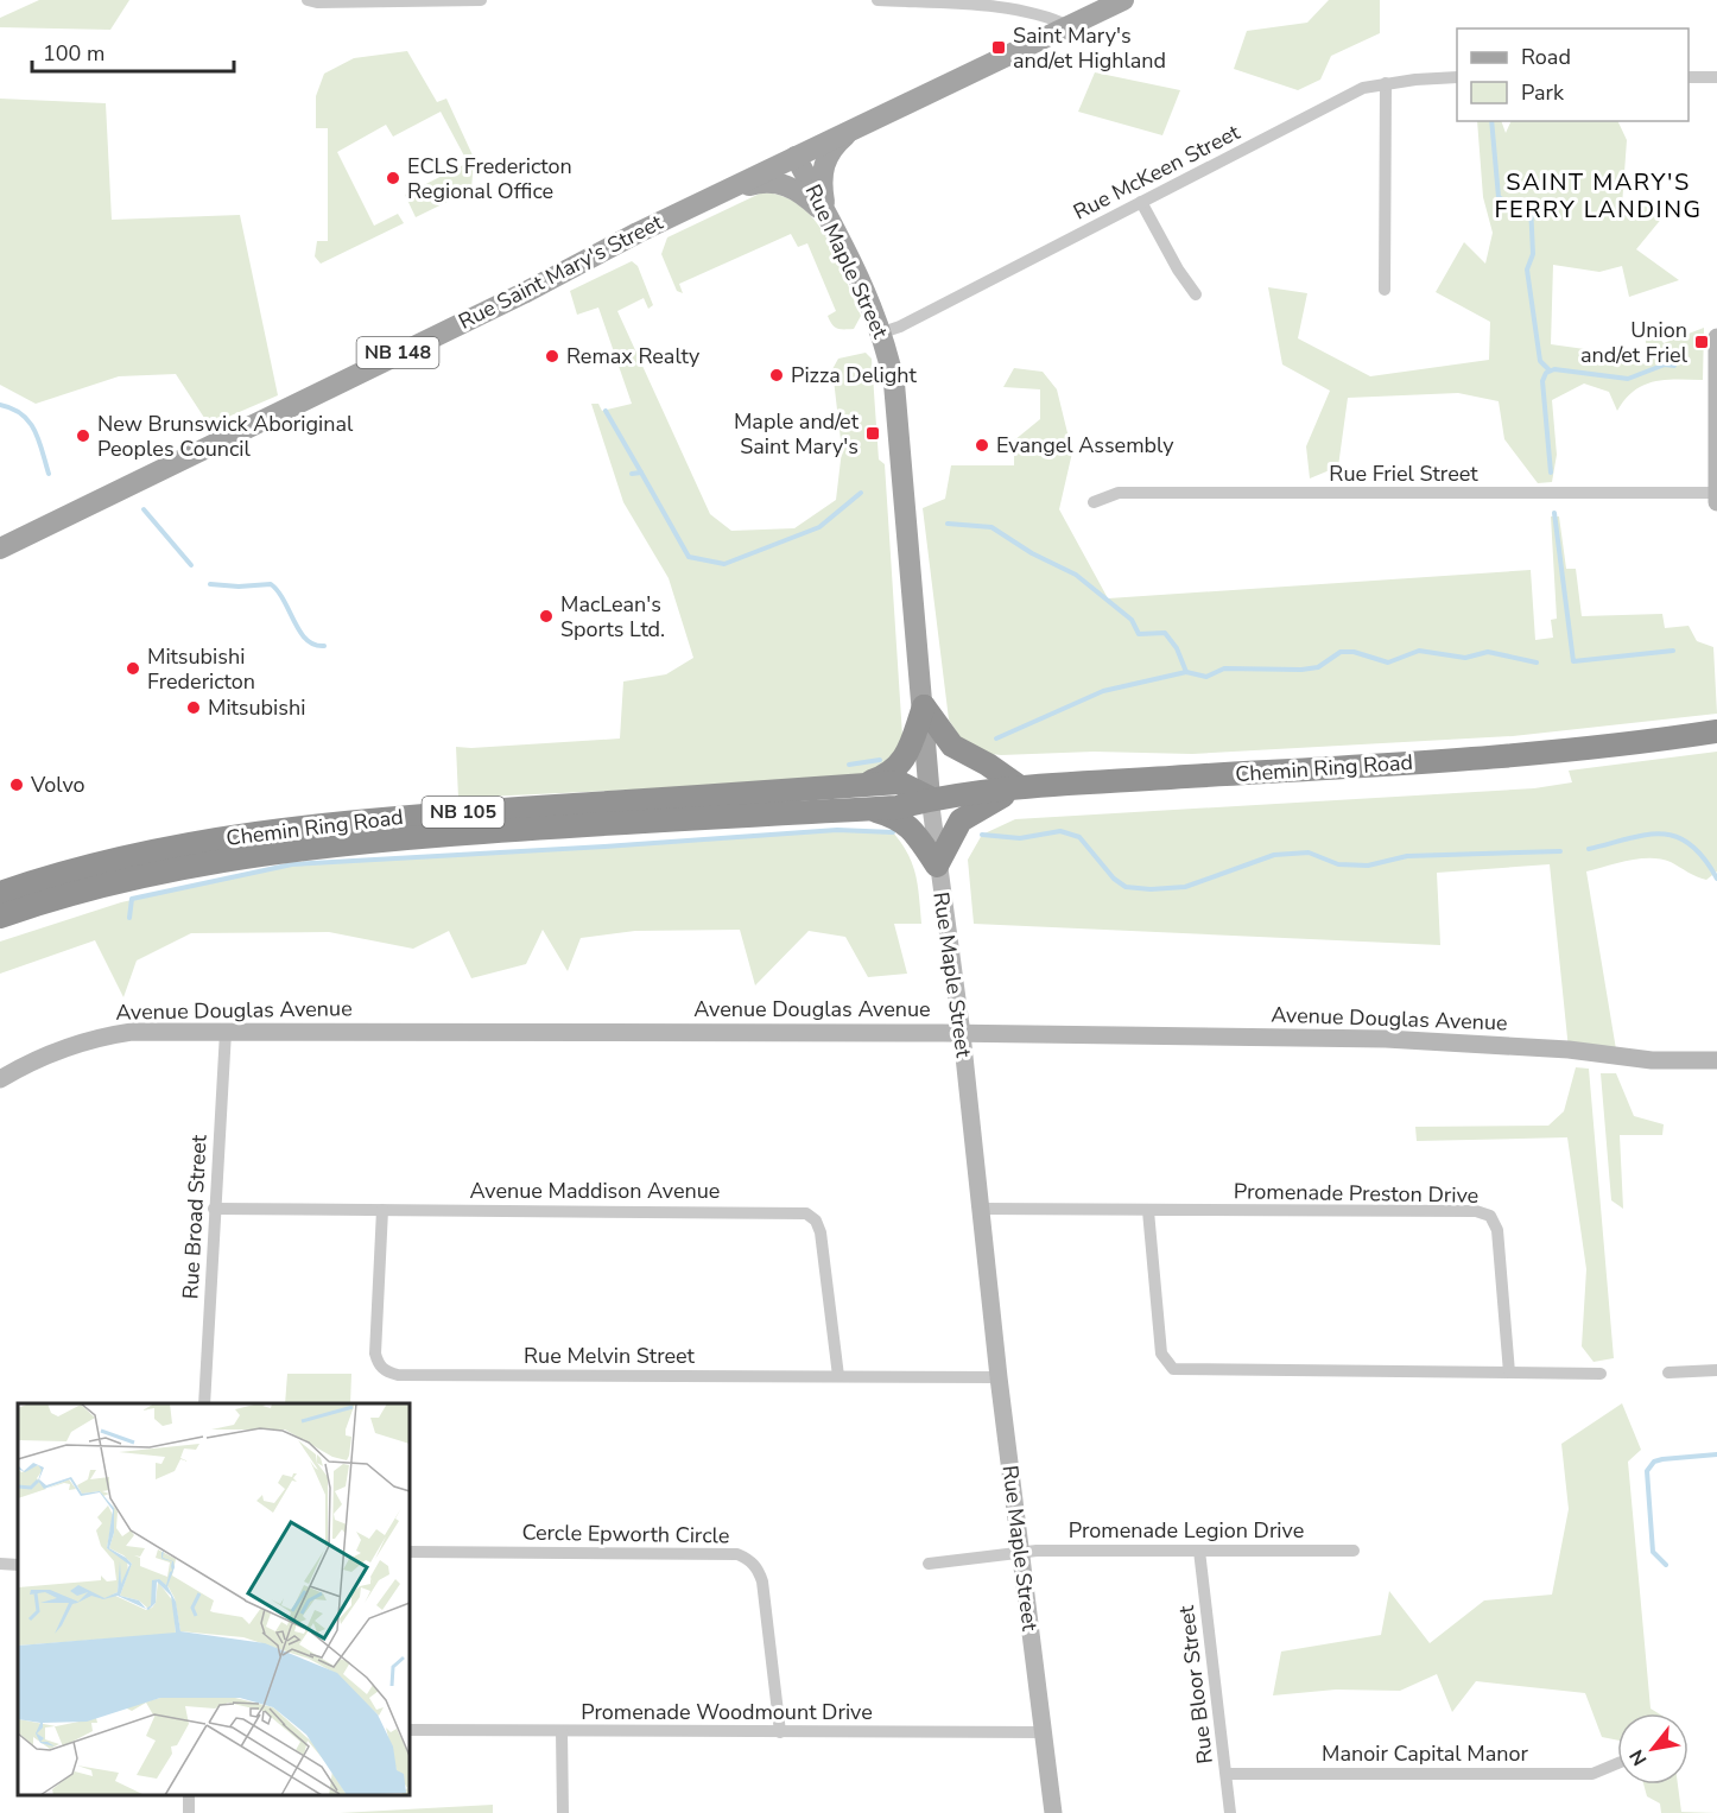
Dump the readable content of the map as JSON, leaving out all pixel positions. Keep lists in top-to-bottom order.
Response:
{
  "streets": {
    "highway": ["Chemin Ring Road", "NB 105"],
    "main road": ["Rue Maple Street", "Rue Saint Mary's Street", "NB 148"],
    "street": [
      "Rue McKeen Street",
      "Rue Friel Street",
      "Avenue Douglas Avenue",
      "Avenue Maddison Avenue",
      "Promenade Preston Drive",
      "Rue Broad Street",
      "Rue Melvin Street",
      "Promenade Legion Drive",
      "Cercle Epworth Circle",
      "Rue Bloor Street",
      "Promenade Woodmount Drive",
      "Manoir Capital Manor"
    ]
  },
  "crossings": [
    ["Rue McKeen Street", "Rue Maple Street"],
    ["Rue Maple Street", "Rue Saint Mary's Street"],
    ["Rue Maple Street", "Chemin Ring Road"],
    ["Rue Maple Street", "Avenue Douglas Avenue"],
    ["Rue Maple Street", "Promenade Preston Drive"],
    ["Rue Maple Street", "Rue Melvin Street"],
    ["Rue Maple Street", "Promenade Legion Drive"],
    ["Rue Maple Street", "Promenade Woodmount Drive"],
    ["Avenue Douglas Avenue", "Rue Broad Street"],
    ["Avenue Maddison Avenue", "Rue Broad Street"],
    ["Avenue Maddison Avenue", "Rue Melvin Street"],
    ["Promenade Legion Drive", "Rue Bloor Street"],
    ["Cercle Epworth Circle", "Promenade Woodmount Drive"],
    ["Rue Bloor Street", "Manoir Capital Manor"]
  ],
  "districts": ["SAINT MARY'S FERRY LANDING"],
  "places": {
    "transit": ["Saint Mary's and/et Highland", "Union and/et Friel", "Maple and/et Saint Mary's"],
    "other": [
      "ECLS Fredericton Regional Office",
      "Remax Realty",
      "Pizza Delight",
      "New Brunswick Aboriginal Peoples Council",
      "Evangel Assembly",
      "MacLean's Sports Ltd.",
      "Mitsubishi Fredericton",
      "Mitsubishi",
      "Volvo"
    ]
  },
  "legend": ["Road", "Park"],
  "scale_bar": "100 m",
  "north": "bottom left"
}
